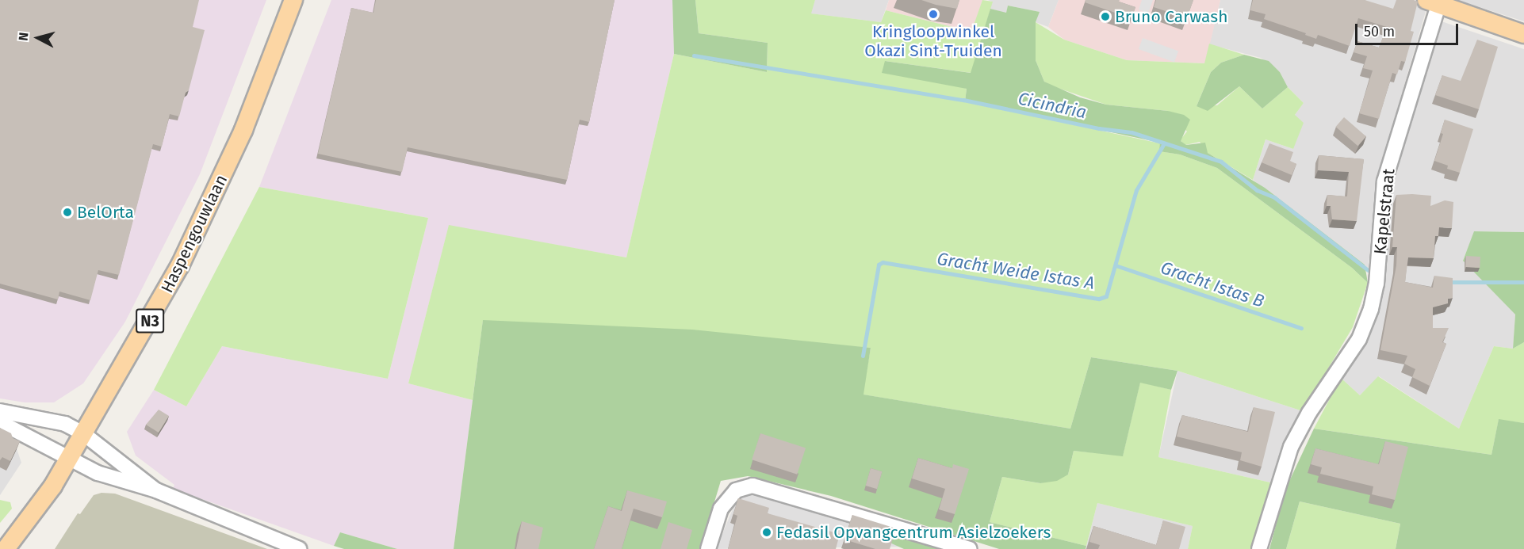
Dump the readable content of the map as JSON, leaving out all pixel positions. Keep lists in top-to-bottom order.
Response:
{
  "streets": {
    "main road": ["Haspengouwlaan", "N3"],
    "street": ["Kapelstraat"]
  },
  "water": ["Cicindria", "Gracht Weide Istas A", "Gracht Istas B"],
  "places": [
    "Kringloopwinkel Okazi Sint-Truiden",
    "Bruno Carwash",
    "BelOrta",
    "Fedasil Opvangcentrum Asielzoekers"
  ],
  "scale_bar": "50 m",
  "north": "left"
}
